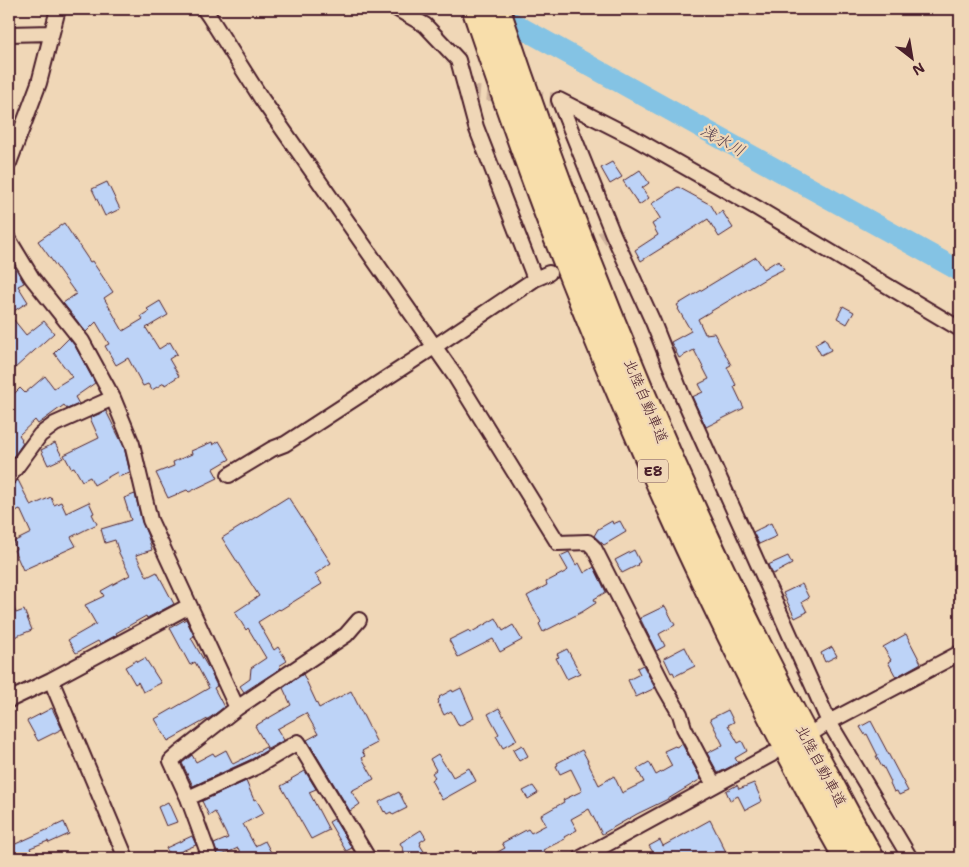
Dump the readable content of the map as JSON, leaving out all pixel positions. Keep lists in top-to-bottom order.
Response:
{
  "streets": {
    "highway": ["北陸自動車道", "E8"]
  },
  "water": ["浅水川"],
  "north": "bottom right"
}
